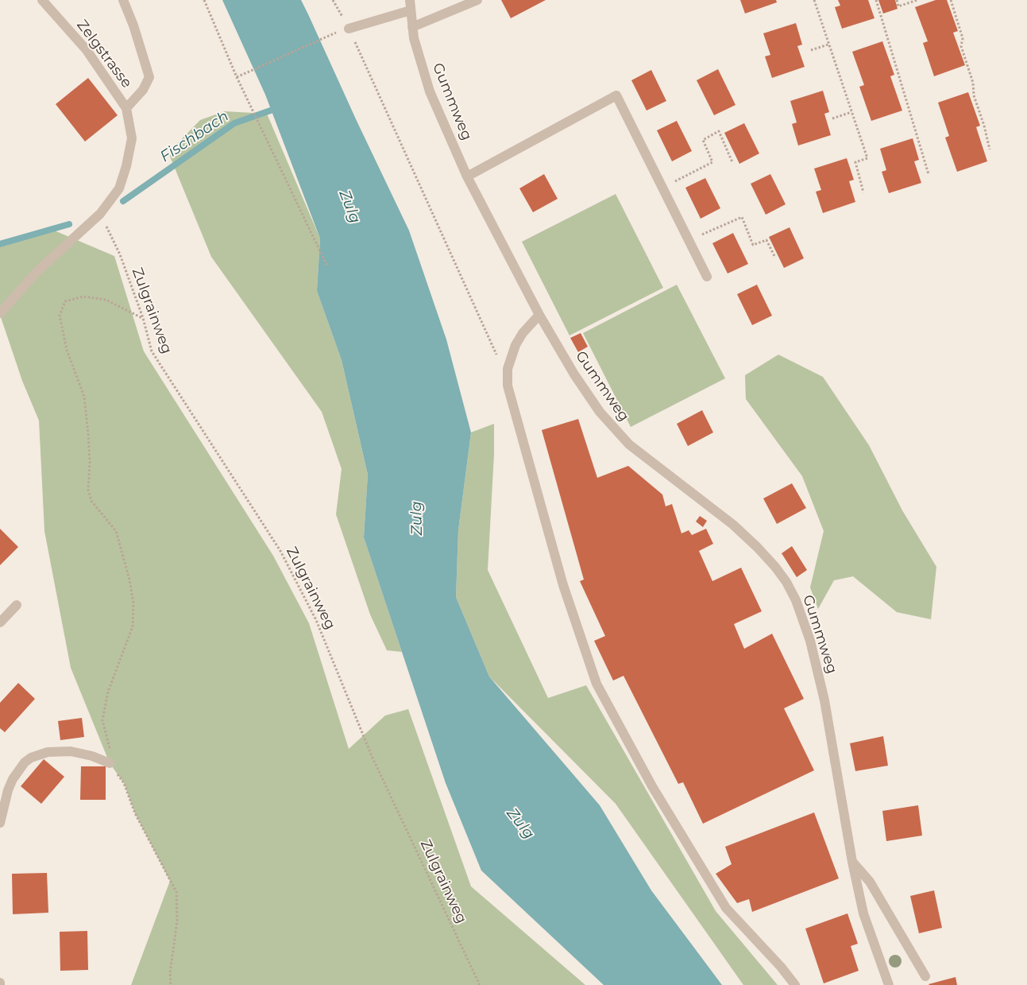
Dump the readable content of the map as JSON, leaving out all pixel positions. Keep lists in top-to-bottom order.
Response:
{
  "streets": {
    "street": ["Zelgstrasse", "Gummweg"],
    "path": ["Zulgrainweg"]
  },
  "water": ["Fischbach", "Zulg"]
}
